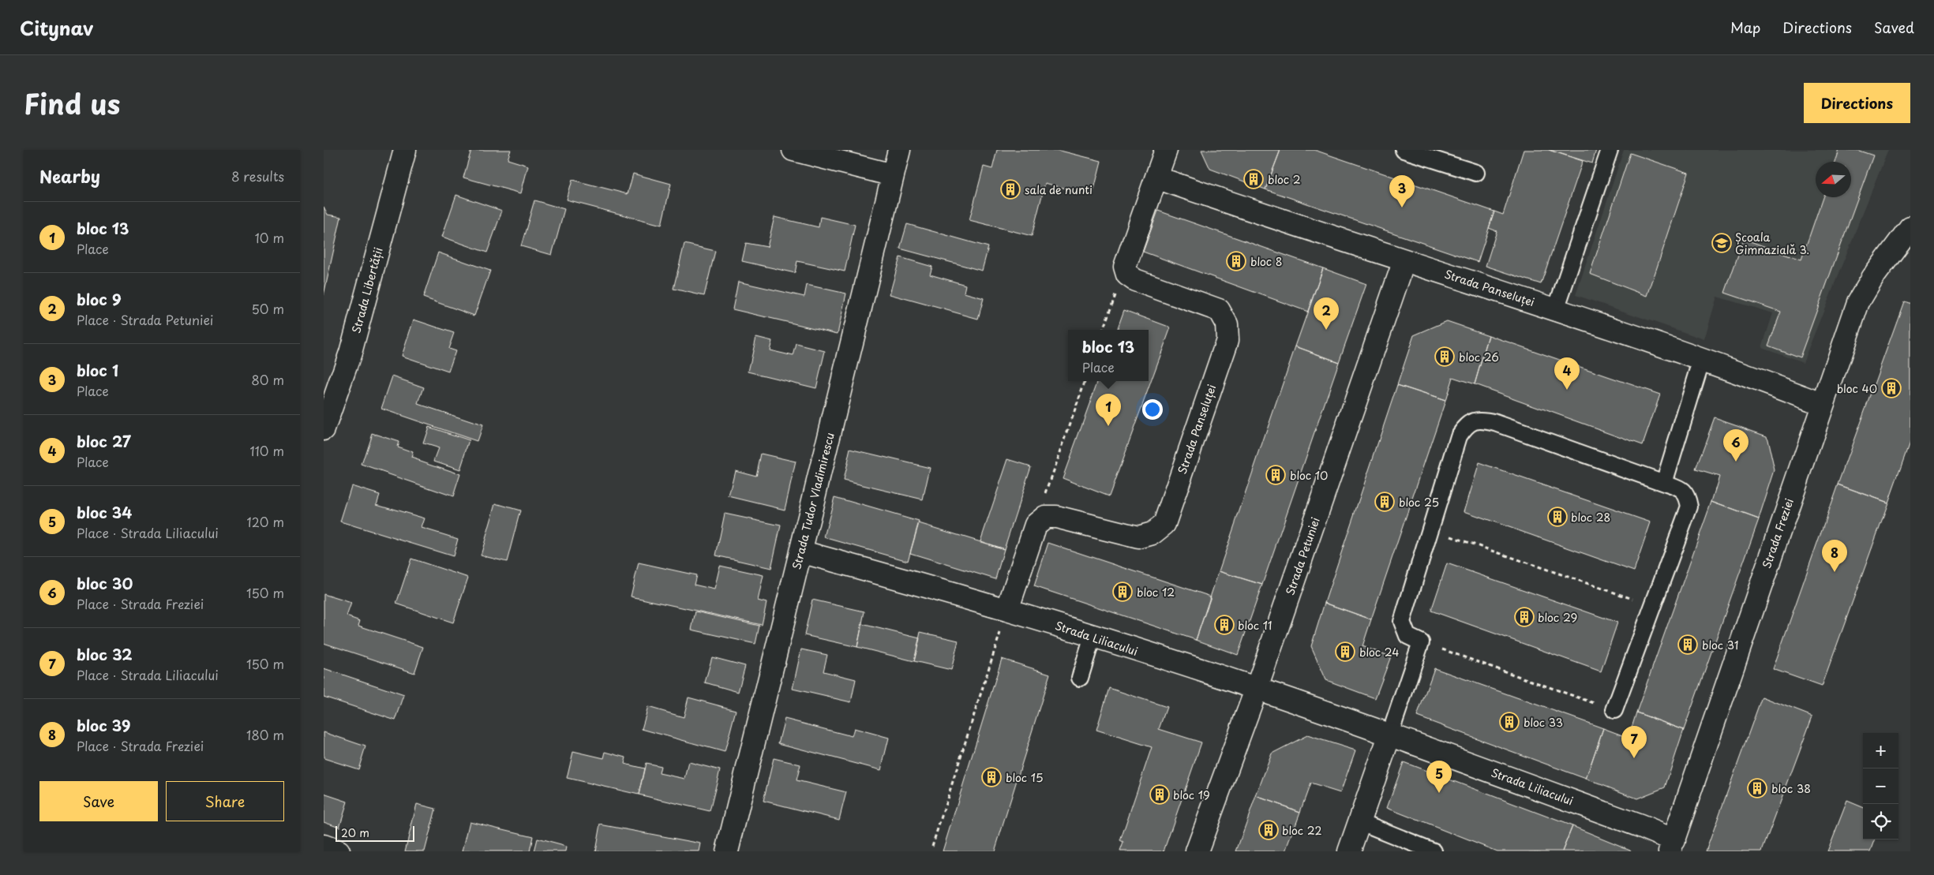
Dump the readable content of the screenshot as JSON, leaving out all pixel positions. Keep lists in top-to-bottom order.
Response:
{
  "streets": {
    "street": [
      "Strada Panseluței",
      "Strada Libertății",
      "Strada Tudor Vladimirescu",
      "Strada Freziei",
      "Strada Petuniei",
      "Strada Liliacului"
    ]
  },
  "crossings": [
    ["Strada Panseluței", "Strada Freziei"],
    ["Strada Panseluței", "Strada Petuniei"],
    ["Strada Tudor Vladimirescu", "Strada Liliacului"],
    ["Strada Freziei", "Strada Liliacului"],
    ["Strada Petuniei", "Strada Liliacului"]
  ],
  "places": {
    "building": [
      "bloc 2",
      "sala de nunti",
      "bloc 8",
      "bloc 26",
      "bloc 40",
      "bloc 10",
      "bloc 25",
      "bloc 28",
      "bloc 12",
      "bloc 29",
      "bloc 11",
      "bloc 31",
      "bloc 24",
      "bloc 33",
      "bloc 15",
      "bloc 38",
      "bloc 19",
      "bloc 22"
    ],
    "school or university": ["Școala Gimnazială 3."]
  },
  "scale_bar": "20 m",
  "north": "left",
  "page": {
    "header": "Citynav",
    "nav": ["Map", "Directions", "Saved"],
    "title": "Find us",
    "buttons": [
      "Directions",
      ["Save", "Share"]
    ],
    "heading": ["Nearby", "8 results"],
    "pins": [
      "3",
      "2",
      "4",
      "1",
      "6",
      "8",
      "7",
      "5"
    ],
    "list": [
      {
        "mark": "1",
        "name": "bloc 13",
        "note": "Place",
        "value": "10 m"
      },
      {
        "mark": "2",
        "name": "bloc 9",
        "note": "Place · Strada Petuniei",
        "value": "50 m"
      },
      {
        "mark": "3",
        "name": "bloc 1",
        "note": "Place",
        "value": "80 m"
      },
      {
        "mark": "4",
        "name": "bloc 27",
        "note": "Place",
        "value": "110 m"
      },
      {
        "mark": "5",
        "name": "bloc 34",
        "note": "Place · Strada Liliacului",
        "value": "120 m"
      },
      {
        "mark": "6",
        "name": "bloc 30",
        "note": "Place · Strada Freziei",
        "value": "150 m"
      },
      {
        "mark": "7",
        "name": "bloc 32",
        "note": "Place · Strada Liliacului",
        "value": "150 m"
      },
      {
        "mark": "8",
        "name": "bloc 39",
        "note": "Place · Strada Freziei",
        "value": "180 m"
      }
    ],
    "popup": ["bloc 13", "Place"],
    "map_buttons": ["+", "−"],
    "scale": "20 m"
  }
}
